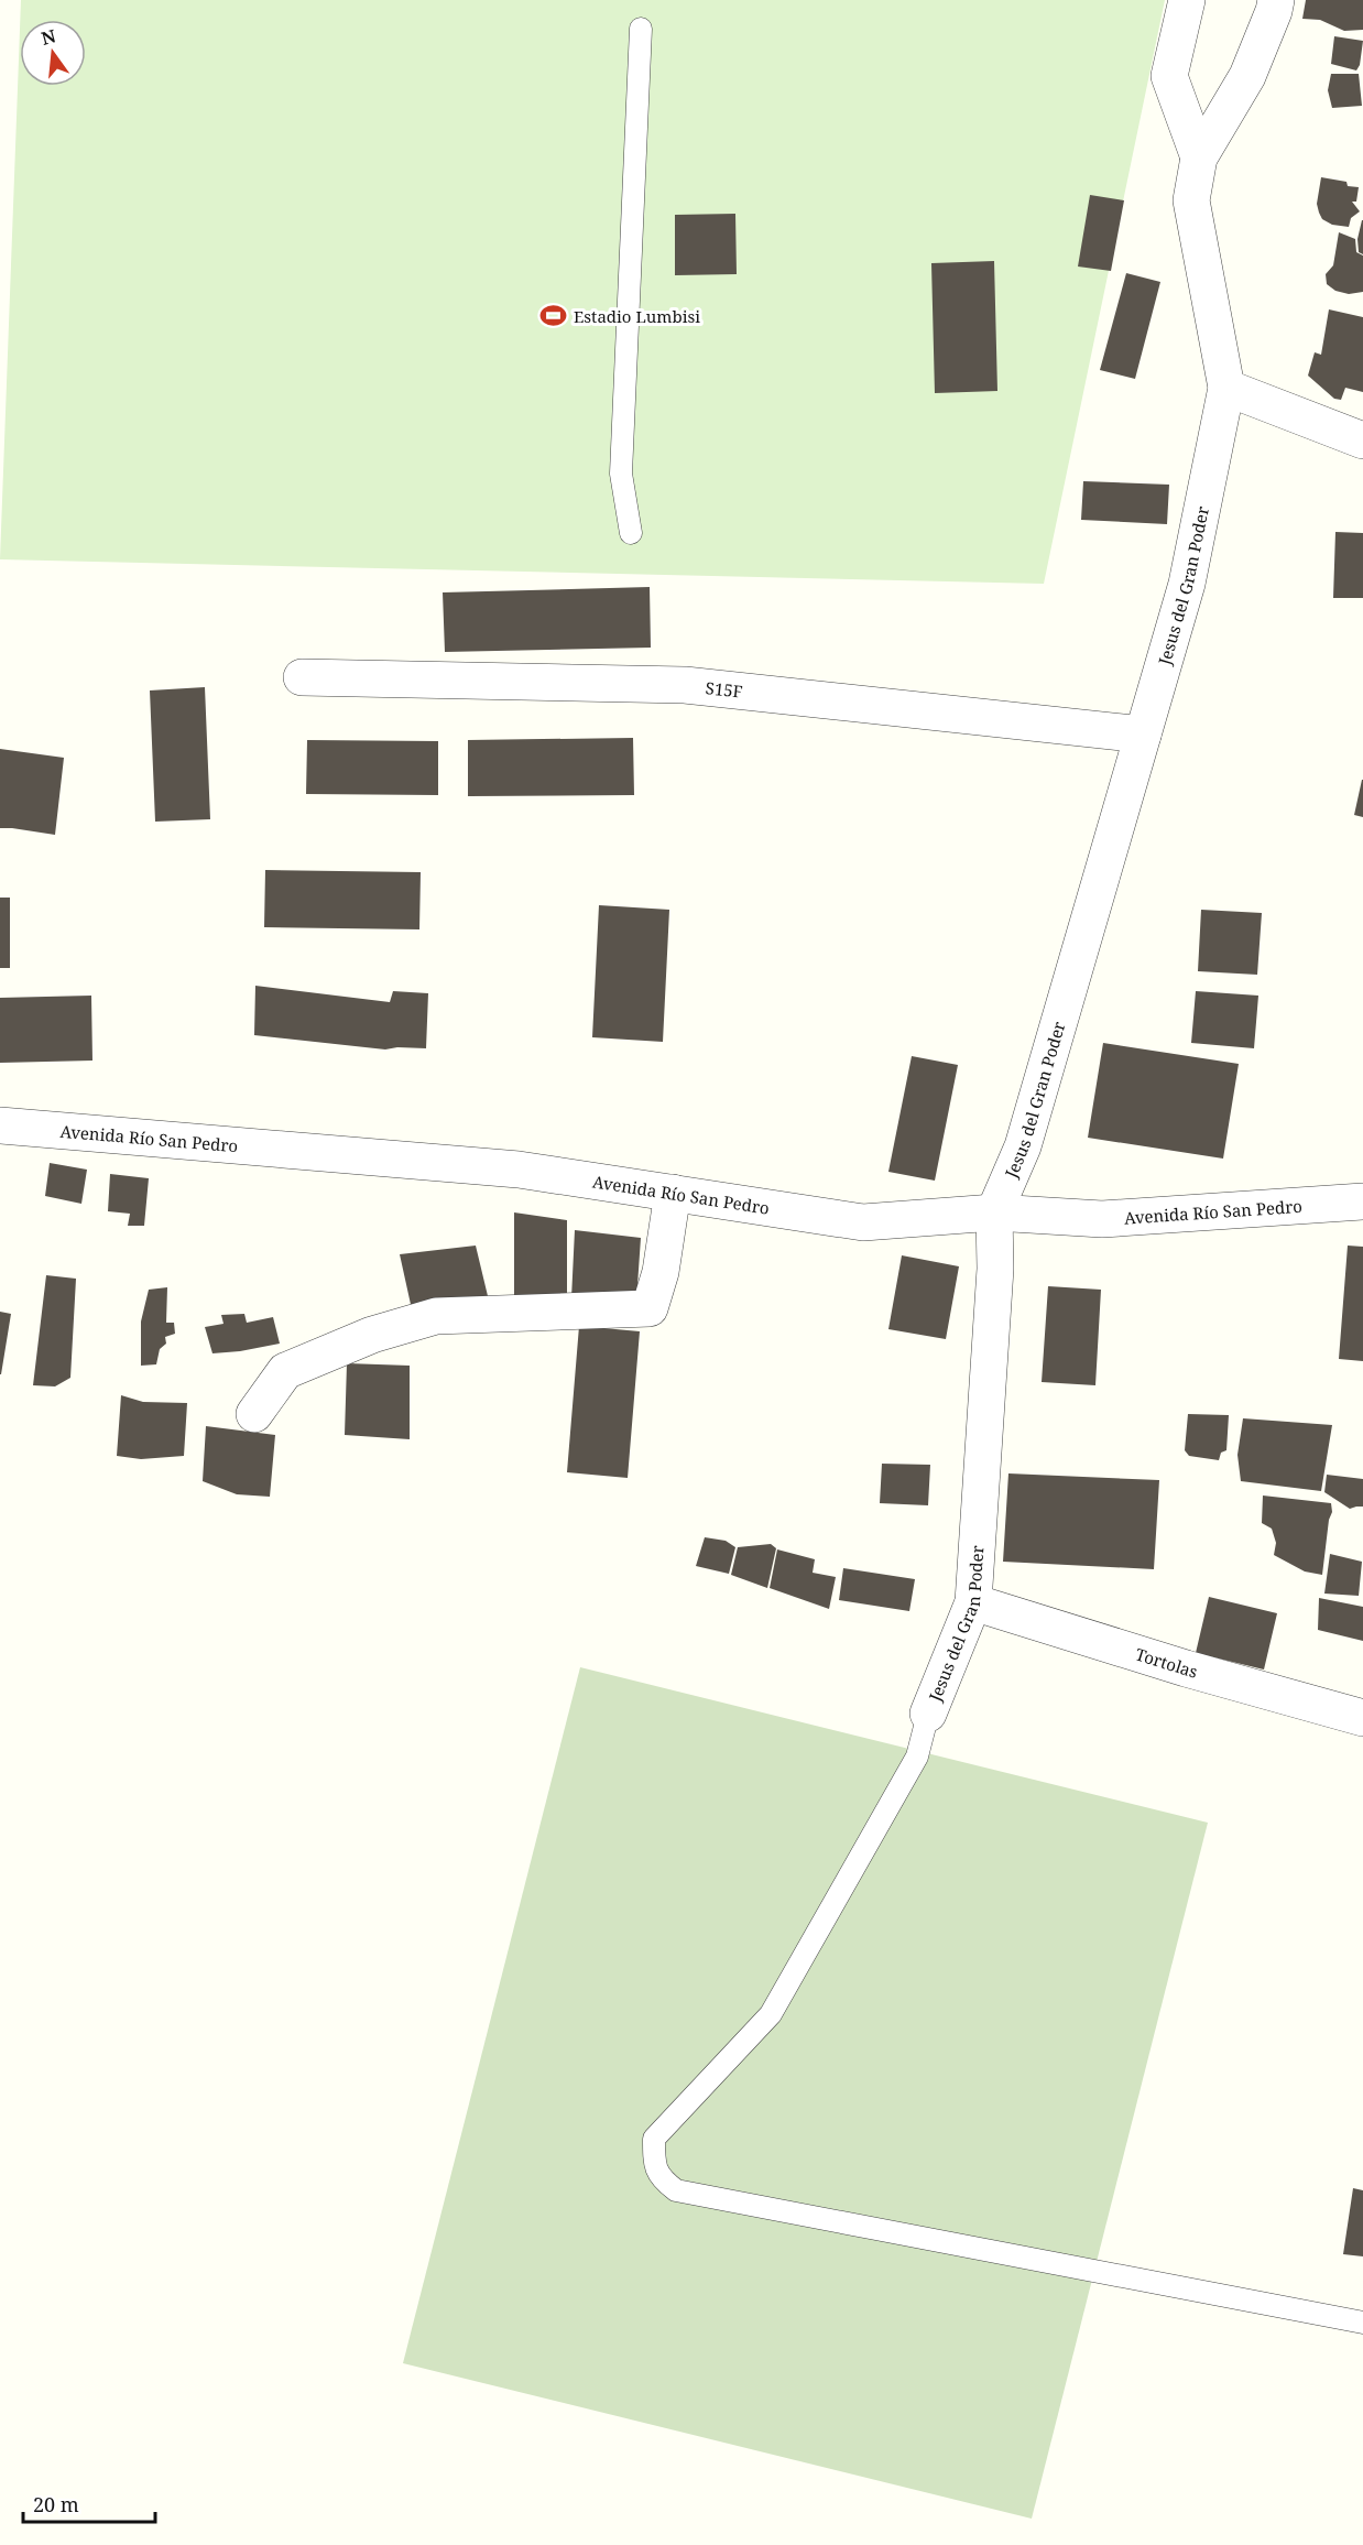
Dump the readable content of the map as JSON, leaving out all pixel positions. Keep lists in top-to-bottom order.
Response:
{
  "streets": {
    "street": [
      "Jesus del Gran Poder",
      "S15F",
      "Avenida Río San Pedro",
      "Tortolas"
    ]
  },
  "crossings": [
    ["Jesus del Gran Poder", "S15F"],
    ["Jesus del Gran Poder", "Avenida Río San Pedro"],
    ["Jesus del Gran Poder", "Tortolas"]
  ],
  "places": {
    "sports": ["Estadio Lumbisi"]
  },
  "scale_bar": "20 m",
  "north": "top"
}
